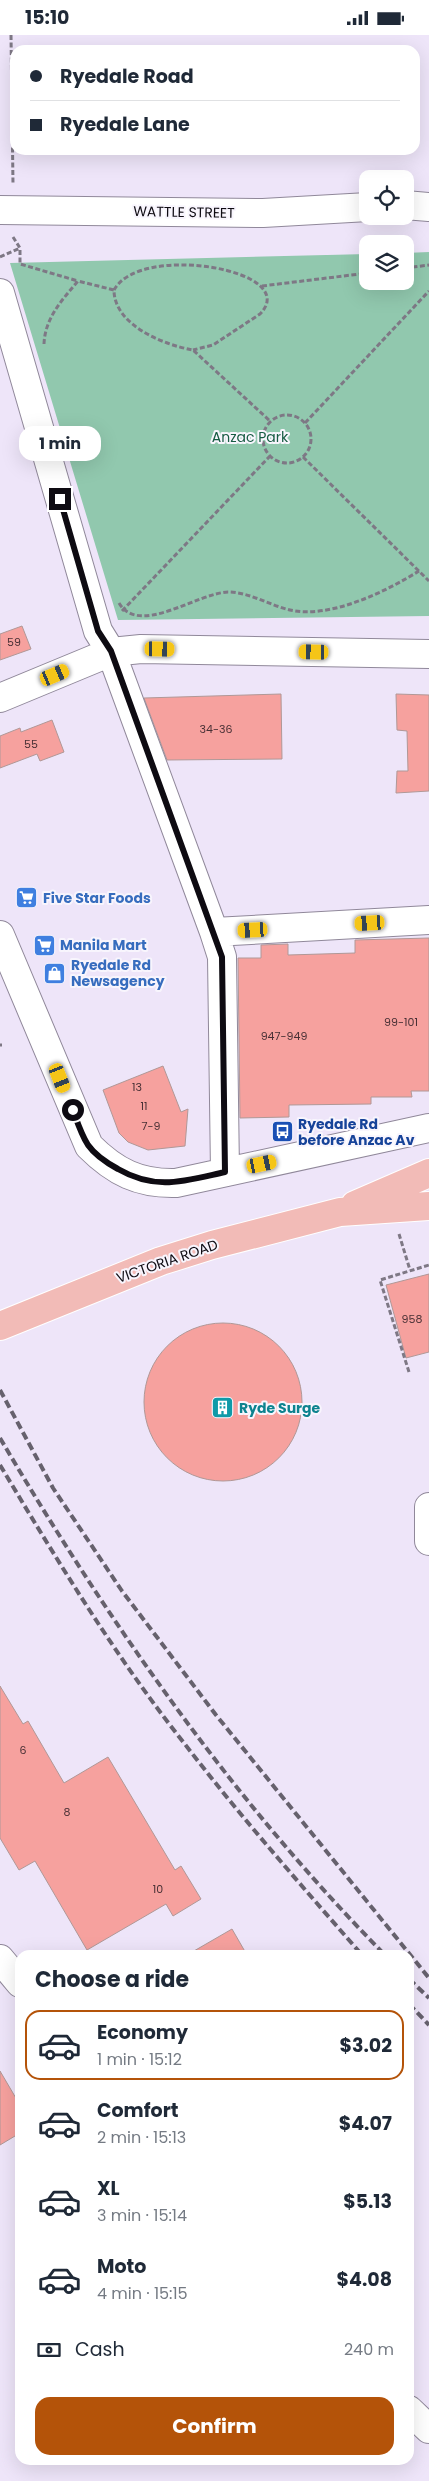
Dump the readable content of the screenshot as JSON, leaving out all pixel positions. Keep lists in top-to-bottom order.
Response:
{
  "streets": {
    "highway": ["VICTORIA ROAD"],
    "street": ["WATTLE STREET"]
  },
  "parks": ["Anzac Park"],
  "places": {
    "supermarket": ["Five Star Foods", "Manila Mart"],
    "shop": ["Ryedale Rd Newsagency"],
    "bus stop": ["Ryedale Rd before Anzac Av"],
    "building": ["Ryde Surge"]
  },
  "house_numbers": [
    "59",
    "34-36",
    "55",
    "99-101",
    "947-949",
    "13",
    "11",
    "7-9",
    "958",
    "6",
    "8",
    "10"
  ],
  "page": {
    "status": "15:10",
    "banner": ["Ryedale Road", "Ryedale Lane"],
    "bubble": "1 min",
    "heading": "Choose a ride",
    "list": [
      {
        "name": "Economy",
        "note": "1 min · 15:12",
        "value": "$3.02"
      },
      {
        "name": "Comfort",
        "note": "2 min · 15:13",
        "value": "$4.07"
      },
      {
        "name": "XL",
        "note": "3 min · 15:14",
        "value": "$5.13"
      },
      {
        "name": "Moto",
        "note": "4 min · 15:15",
        "value": "$4.08"
      }
    ],
    "pay": ["Cash", "240 m"],
    "buttons": "Confirm"
  }
}
